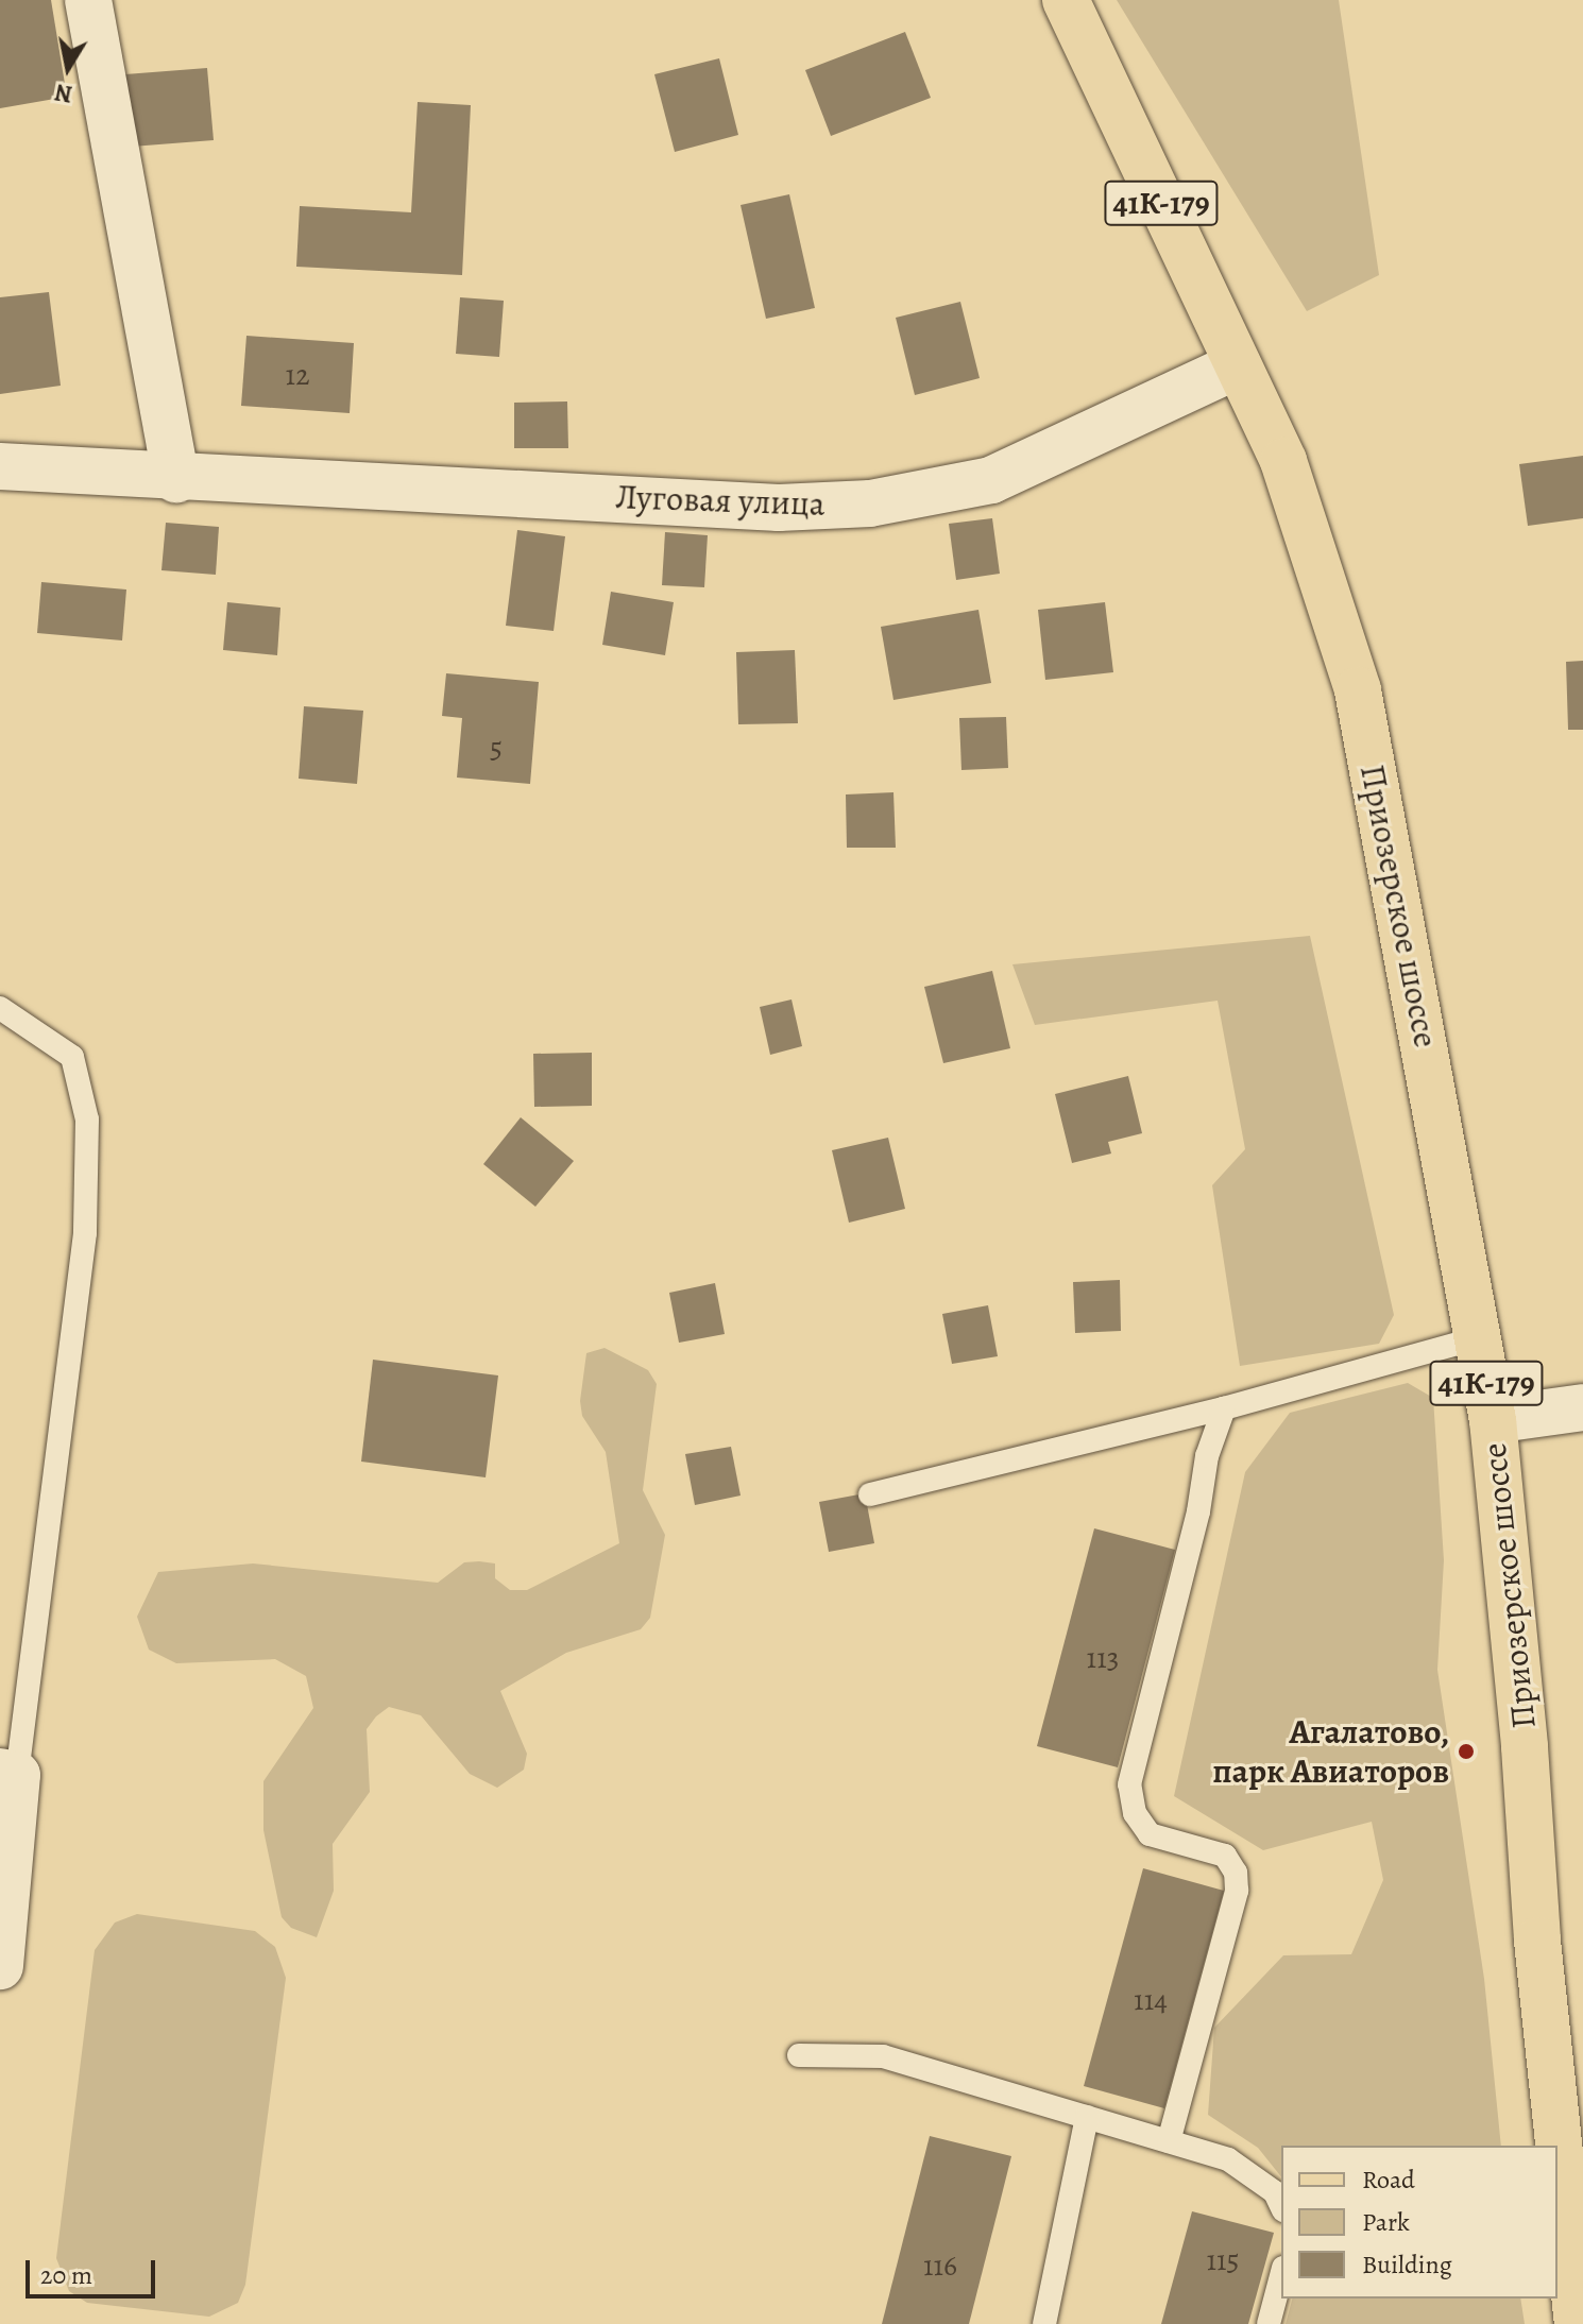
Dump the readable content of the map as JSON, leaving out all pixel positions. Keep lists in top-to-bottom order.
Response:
{
  "streets": {
    "main road": ["41К-179", "Приозерское шоссе"],
    "street": ["Луговая улица"]
  },
  "crossings": [
    ["41К-179", "Луговая улица"],
    ["41К-179", "Приозерское шоссе"],
    ["Луговая улица", "Приозерское шоссе"]
  ],
  "places": ["Агалатово, парк Авиаторов"],
  "house_numbers": [
    "12",
    "5",
    "113",
    "114",
    "115",
    "116"
  ],
  "legend": ["Road", "Park", "Building"],
  "scale_bar": "20 m",
  "north": "bottom"
}
